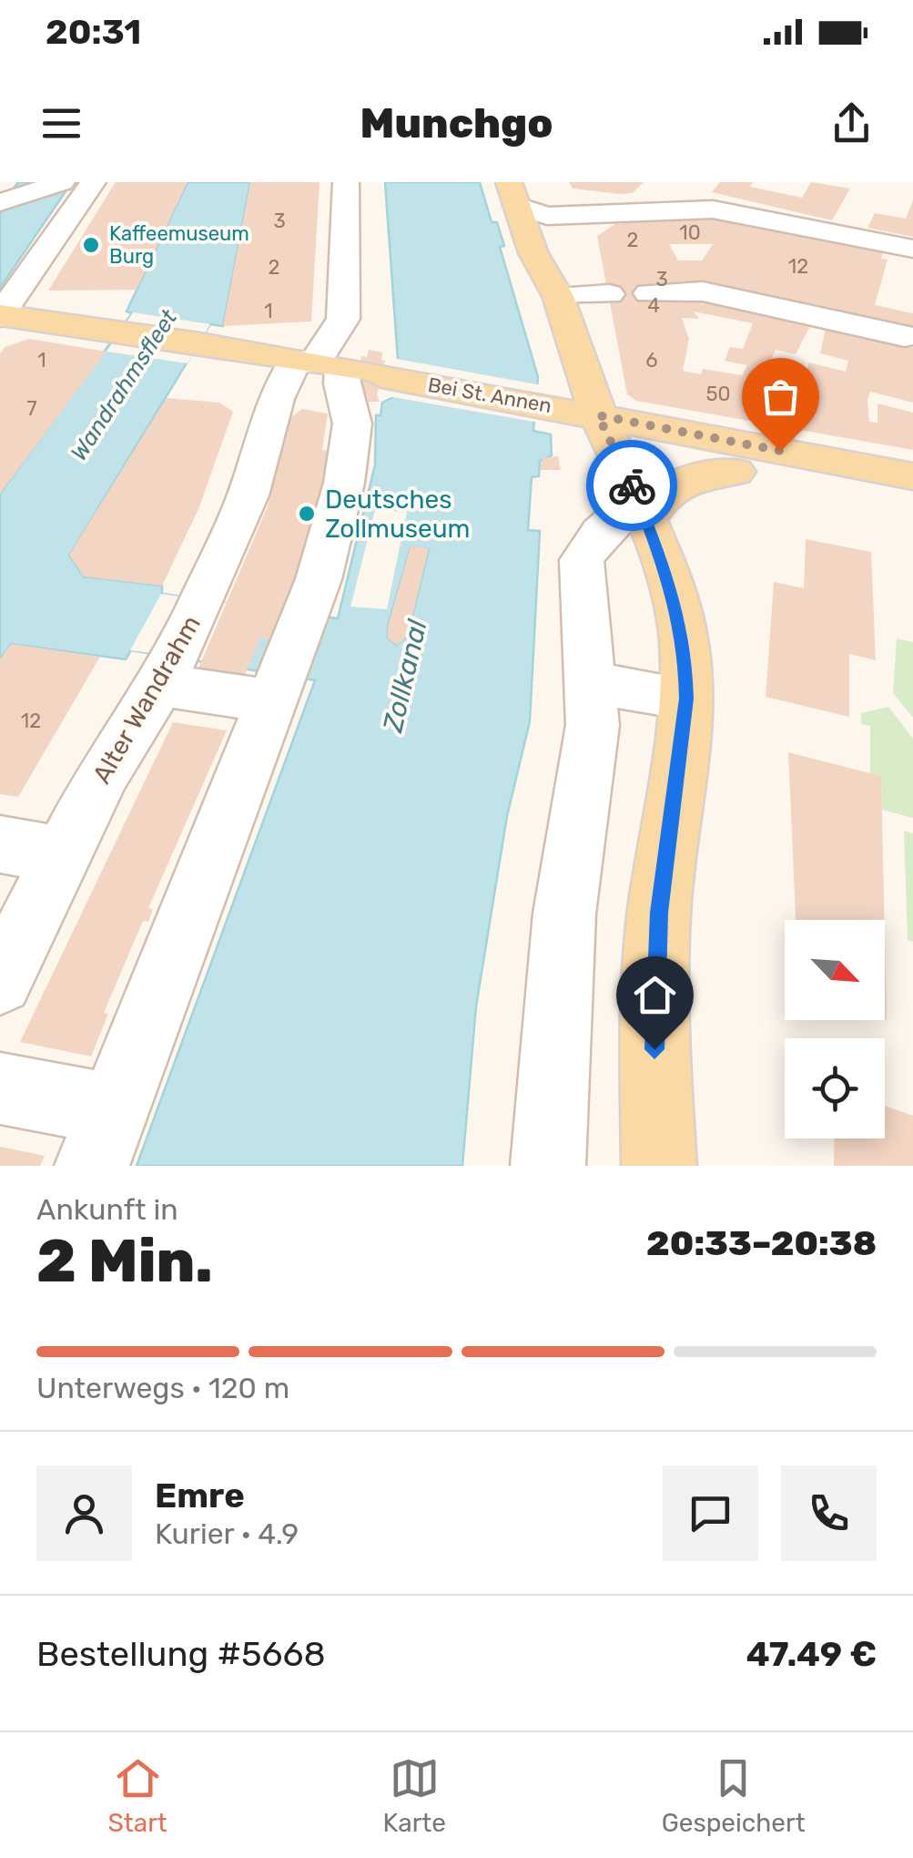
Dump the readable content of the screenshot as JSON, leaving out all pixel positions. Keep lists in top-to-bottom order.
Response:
{
  "streets": {
    "main road": ["Bei St. Annen"],
    "street": ["Alter Wandrahm"]
  },
  "crossings": [
    ["Bei St. Annen", "Alter Wandrahm"]
  ],
  "water": ["Wandrahmsfleet", "Zollkanal"],
  "places": ["Kaffeemuseum Burg", "Deutsches Zollmuseum"],
  "house_numbers": [
    "3",
    "10",
    "2",
    "12",
    "2",
    "3",
    "4",
    "1",
    "1",
    "6",
    "50",
    "7",
    "12"
  ],
  "north": "bottom right",
  "page": {
    "status": "20:31",
    "header": "Munchgo",
    "heading": ["2 Min.", "Ankunft in", "20:33–20:38"],
    "panel": [
      "Emre",
      "Kurier · 4.9",
      "Bestellung #5668",
      "47.49 €"
    ],
    "bar": "Unterwegs · 120 m",
    "tabs": ["Start", "Karte", "Gespeichert"]
  }
}
